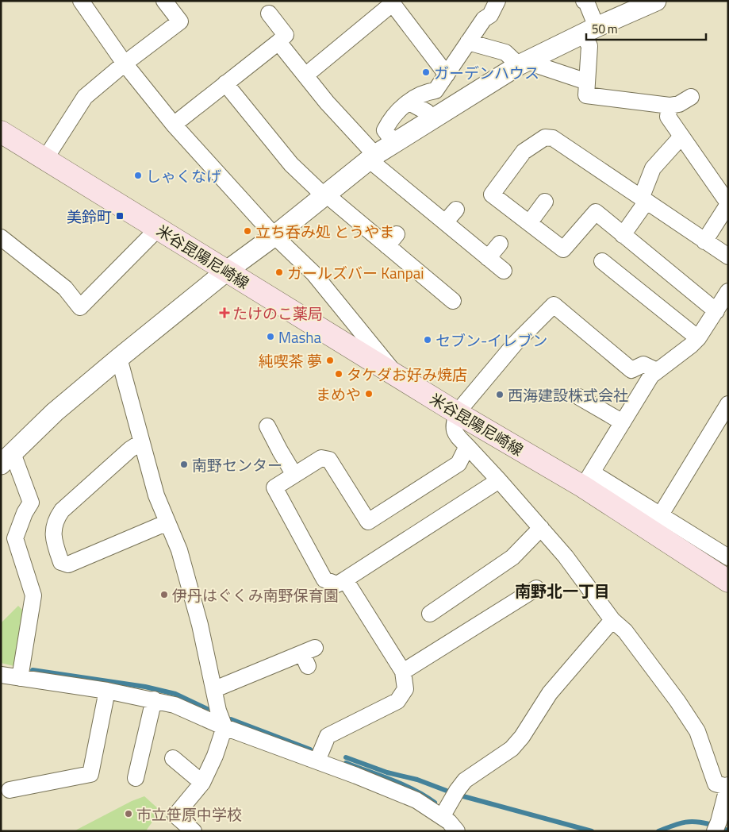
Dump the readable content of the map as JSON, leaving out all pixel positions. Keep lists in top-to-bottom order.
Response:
{
  "streets": {
    "main road": ["米谷昆陽尼崎線"]
  },
  "districts": ["南野北一丁目"],
  "places": {
    "other": [
      "ガーデンハウス",
      "しゃくなげ",
      "立ち呑み処 とうやま",
      "ガールズバー Kanpai",
      "Masha",
      "セブン-イレブン",
      "純喫茶 夢",
      "タケダお好み焼店",
      "まめや",
      "西海建設株式会社",
      "南野センター",
      "伊丹はぐくみ南野保育園",
      "市立笹原中学校"
    ],
    "transit": ["美鈴町"],
    "health": ["たけのこ薬局"]
  },
  "scale_bar": "50 m"
}
